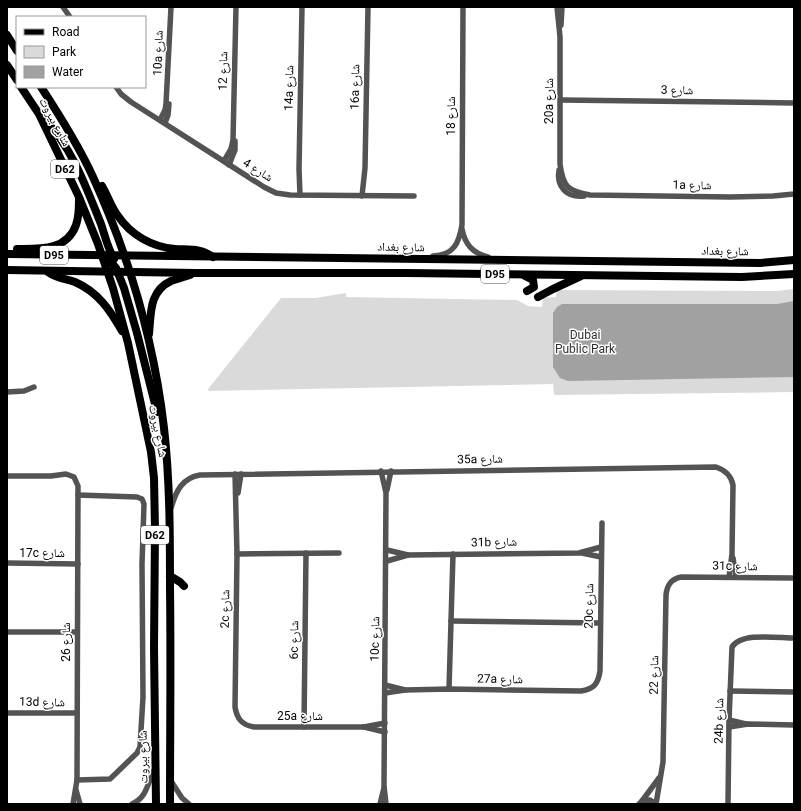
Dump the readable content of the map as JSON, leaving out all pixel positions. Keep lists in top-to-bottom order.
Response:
{
  "streets": {
    "main road": [
      "شارع بيروت",
      "D62",
      "شارع بغداد",
      "D95"
    ],
    "street": [
      "10a شارع",
      "شارع 12",
      "16a شارع",
      "14a شارع",
      "شارع 3",
      "20a شارع",
      "شارع 18",
      "شارع 4",
      "1a شارع",
      "35a شارع",
      "31b شارع",
      "17c شارع",
      "31c شارع",
      "20c شارع",
      "2c شارع",
      "10c شارع",
      "6c شارع",
      "شارع 26",
      "شارع 22",
      "27a شارع",
      "13d شارع",
      "25a شارع",
      "24b شارع"
    ]
  },
  "crossings": [
    ["10a شارع", "شارع 4"],
    ["شارع 12", "شارع 4"],
    ["16a شارع", "شارع 4"],
    ["14a شارع", "شارع 4"],
    ["شارع 3", "20a شارع"],
    ["20a شارع", "1a شارع"],
    ["شارع 18", "شارع بغداد"],
    ["شارع بيروت", "شارع بغداد"],
    ["شارع بيروت", "35a شارع"],
    ["35a شارع", "31c شارع"],
    ["35a شارع", "2c شارع"],
    ["35a شارع", "10c شارع"],
    ["31b شارع", "20c شارع"],
    ["31b شارع", "10c شارع"],
    ["17c شارع", "شارع 26"],
    ["31c شارع", "شارع 22"],
    ["20c شارع", "27a شارع"],
    ["2c شارع", "25a شارع"],
    ["10c شارع", "27a شارع"],
    ["10c شارع", "25a شارع"],
    ["6c شارع", "25a شارع"],
    ["شارع 26", "13d شارع"]
  ],
  "parks": ["Dubai Public Park"],
  "legend": ["Road", "Park", "Water"]
}
